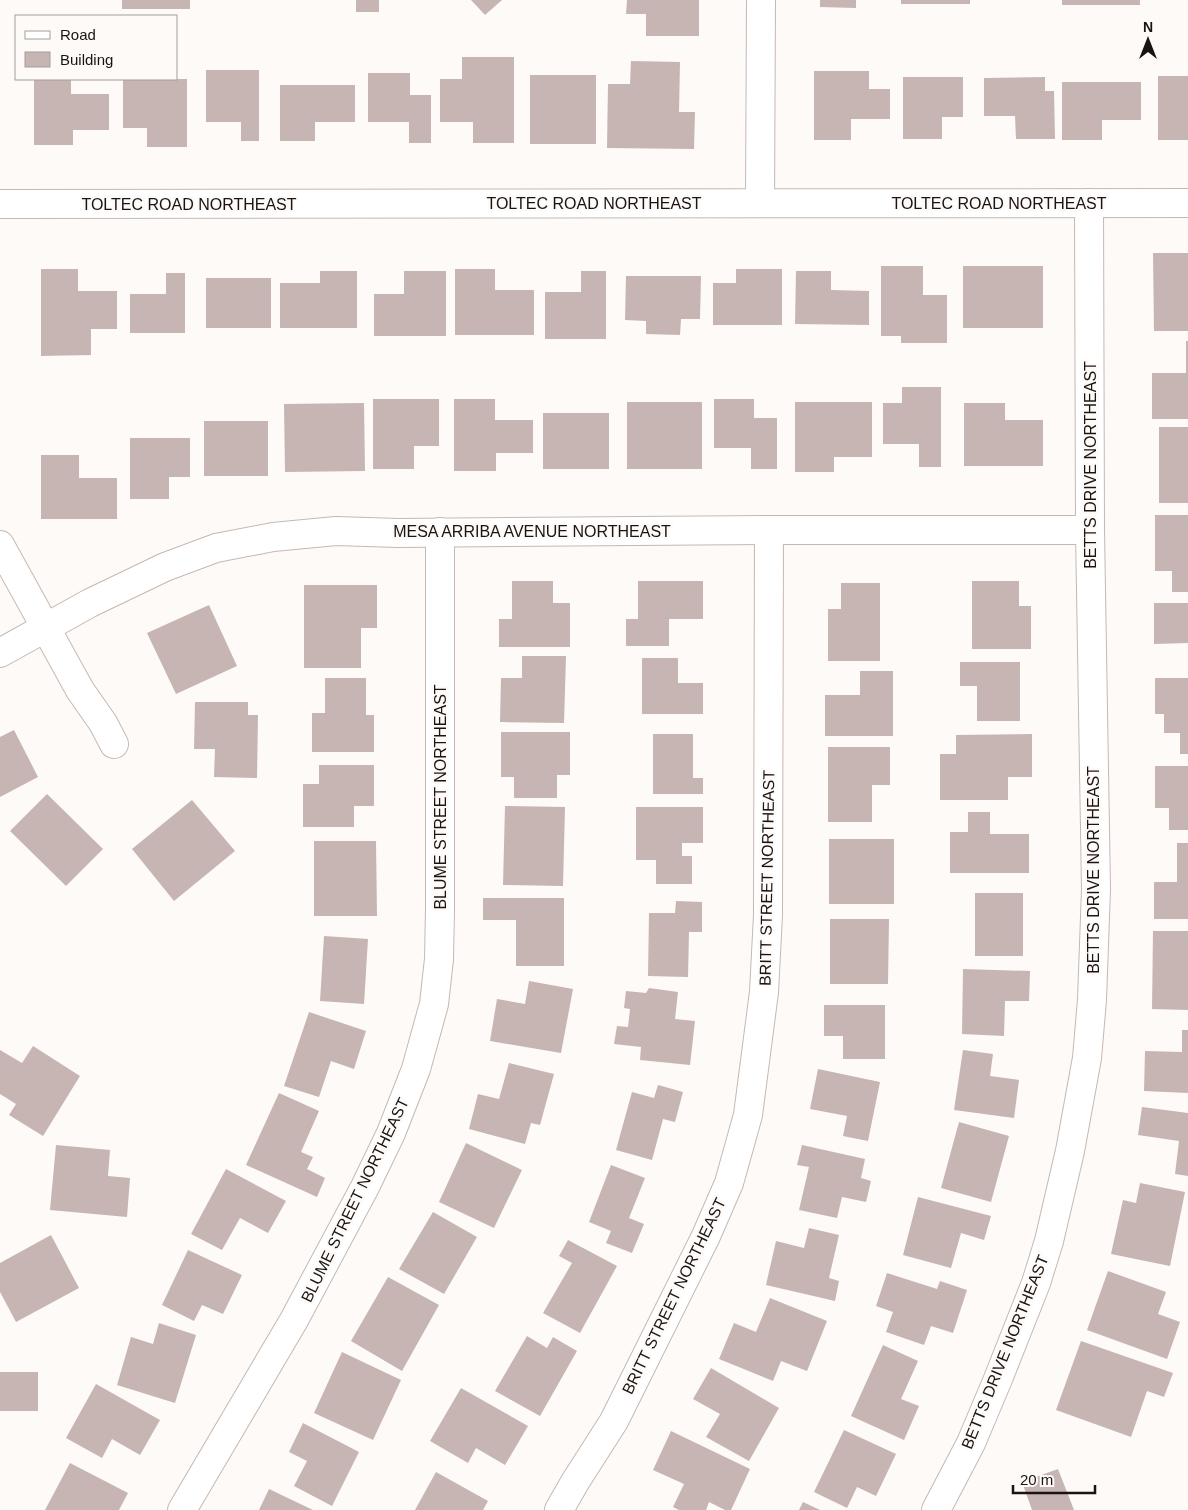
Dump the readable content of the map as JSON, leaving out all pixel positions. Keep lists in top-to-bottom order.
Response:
{
  "streets": {
    "street": [
      "TOLTEC ROAD NORTHEAST",
      "BETTS DRIVE NORTHEAST",
      "MESA ARRIBA AVENUE NORTHEAST",
      "BLUME STREET NORTHEAST",
      "BRITT STREET NORTHEAST"
    ]
  },
  "crossings": [
    ["TOLTEC ROAD NORTHEAST", "BETTS DRIVE NORTHEAST"],
    ["BETTS DRIVE NORTHEAST", "MESA ARRIBA AVENUE NORTHEAST"],
    ["MESA ARRIBA AVENUE NORTHEAST", "BLUME STREET NORTHEAST"],
    ["MESA ARRIBA AVENUE NORTHEAST", "BRITT STREET NORTHEAST"]
  ],
  "legend": ["Road", "Building"],
  "scale_bar": "20 m",
  "north": "top"
}
